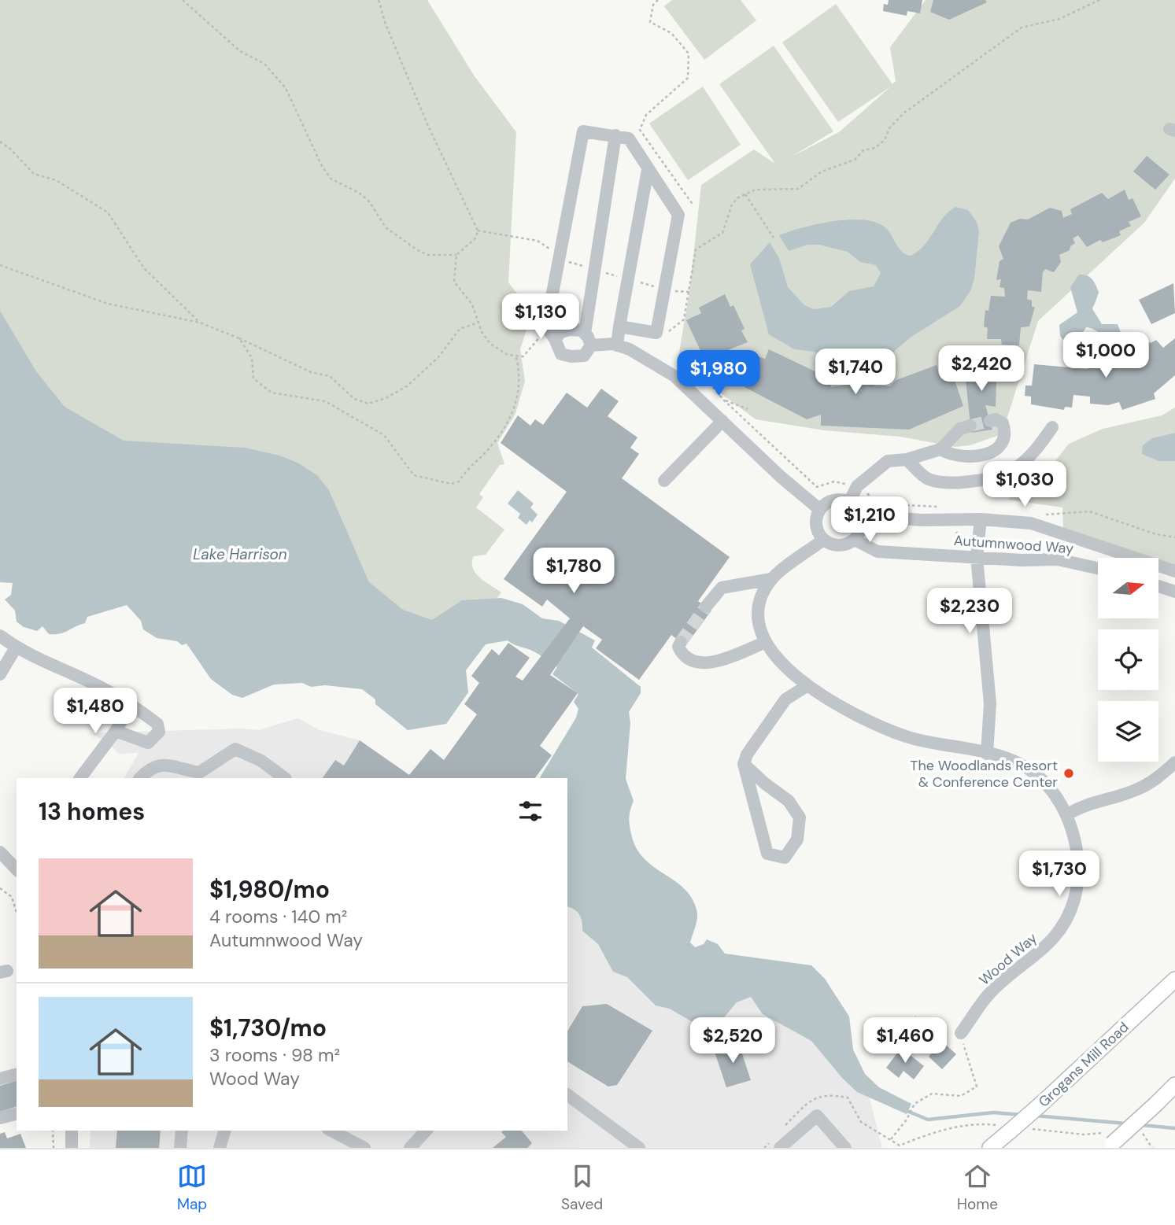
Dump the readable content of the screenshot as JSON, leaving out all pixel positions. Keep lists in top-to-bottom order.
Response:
{
  "streets": {
    "main road": ["Grogans Mill Road"],
    "street": ["Autumnwood Way", "Wood Way"]
  },
  "water": ["Lake Harrison"],
  "places": ["The Woodlands Resort & Conference Center"],
  "north": "right",
  "page": {
    "price": [
      "$1,130",
      "$1,000",
      "$2,420",
      "$1,740",
      "$1,980",
      "$1,030",
      "$1,210",
      "$1,780",
      "$2,230",
      "$1,480",
      "$1,730",
      "$2,520",
      "$1,460"
    ],
    "heading": "13 homes",
    "list": [
      {
        "name": "$1,980/mo",
        "note": "4 rooms · 140 m² · Autumnwood Way"
      },
      {
        "name": "$1,730/mo",
        "note": "3 rooms · 98 m² · Wood Way"
      }
    ],
    "tabs": ["Map", "Saved", "Home"]
  }
}
